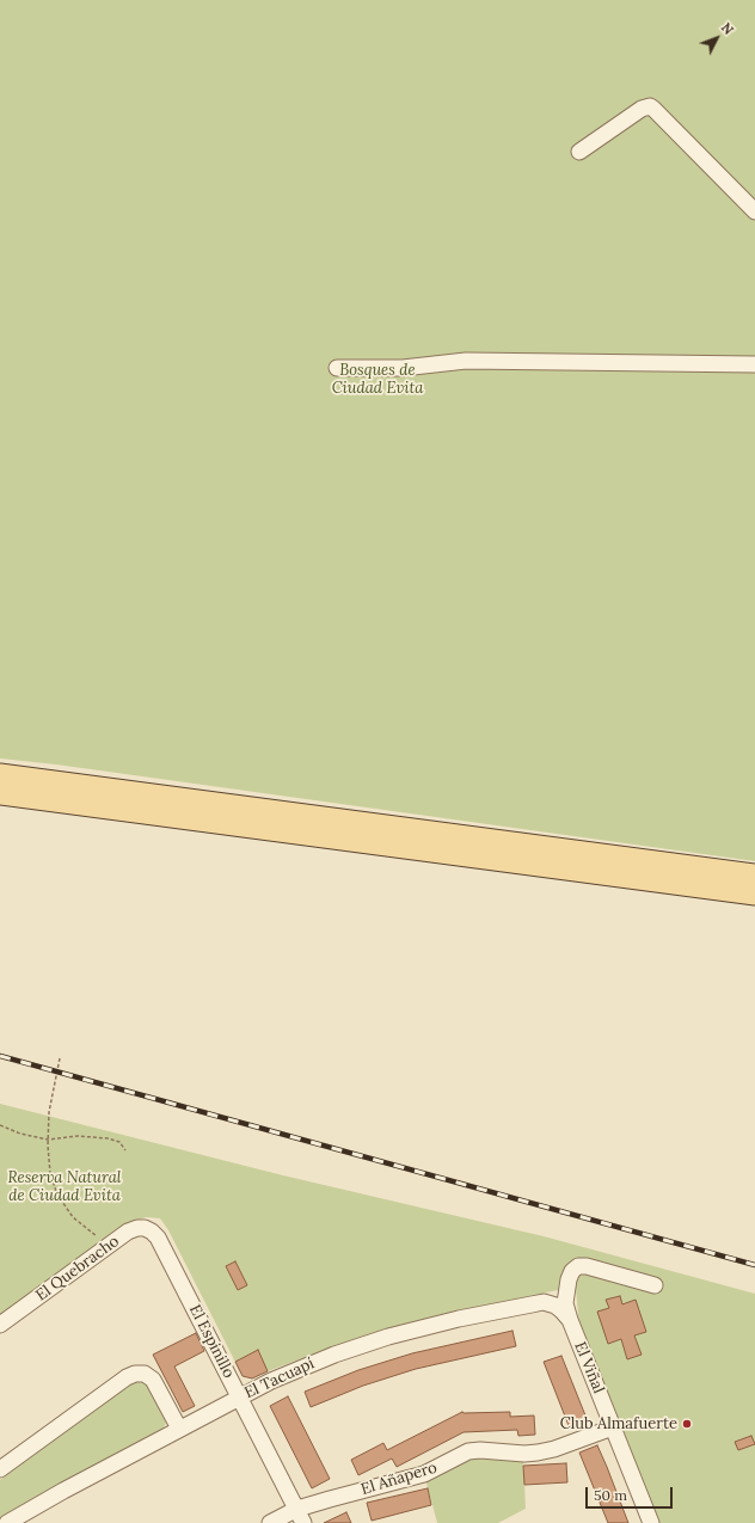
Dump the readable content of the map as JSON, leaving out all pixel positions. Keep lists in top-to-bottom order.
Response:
{
  "streets": {
    "street": [
      "El Quebracho",
      "El Espinillo",
      "El Viñal",
      "El Tacuapí",
      "El Añapero"
    ]
  },
  "crossings": [
    ["El Quebracho", "El Espinillo"],
    ["El Espinillo", "El Tacuapí"],
    ["El Espinillo", "El Añapero"],
    ["El Viñal", "El Tacuapí"],
    ["El Viñal", "El Añapero"]
  ],
  "parks": ["Bosques de Ciudad Evita", "Reserva Natural de Ciudad Evita"],
  "places": ["Club Almafuerte"],
  "scale_bar": "50 m",
  "north": "top right"
}
